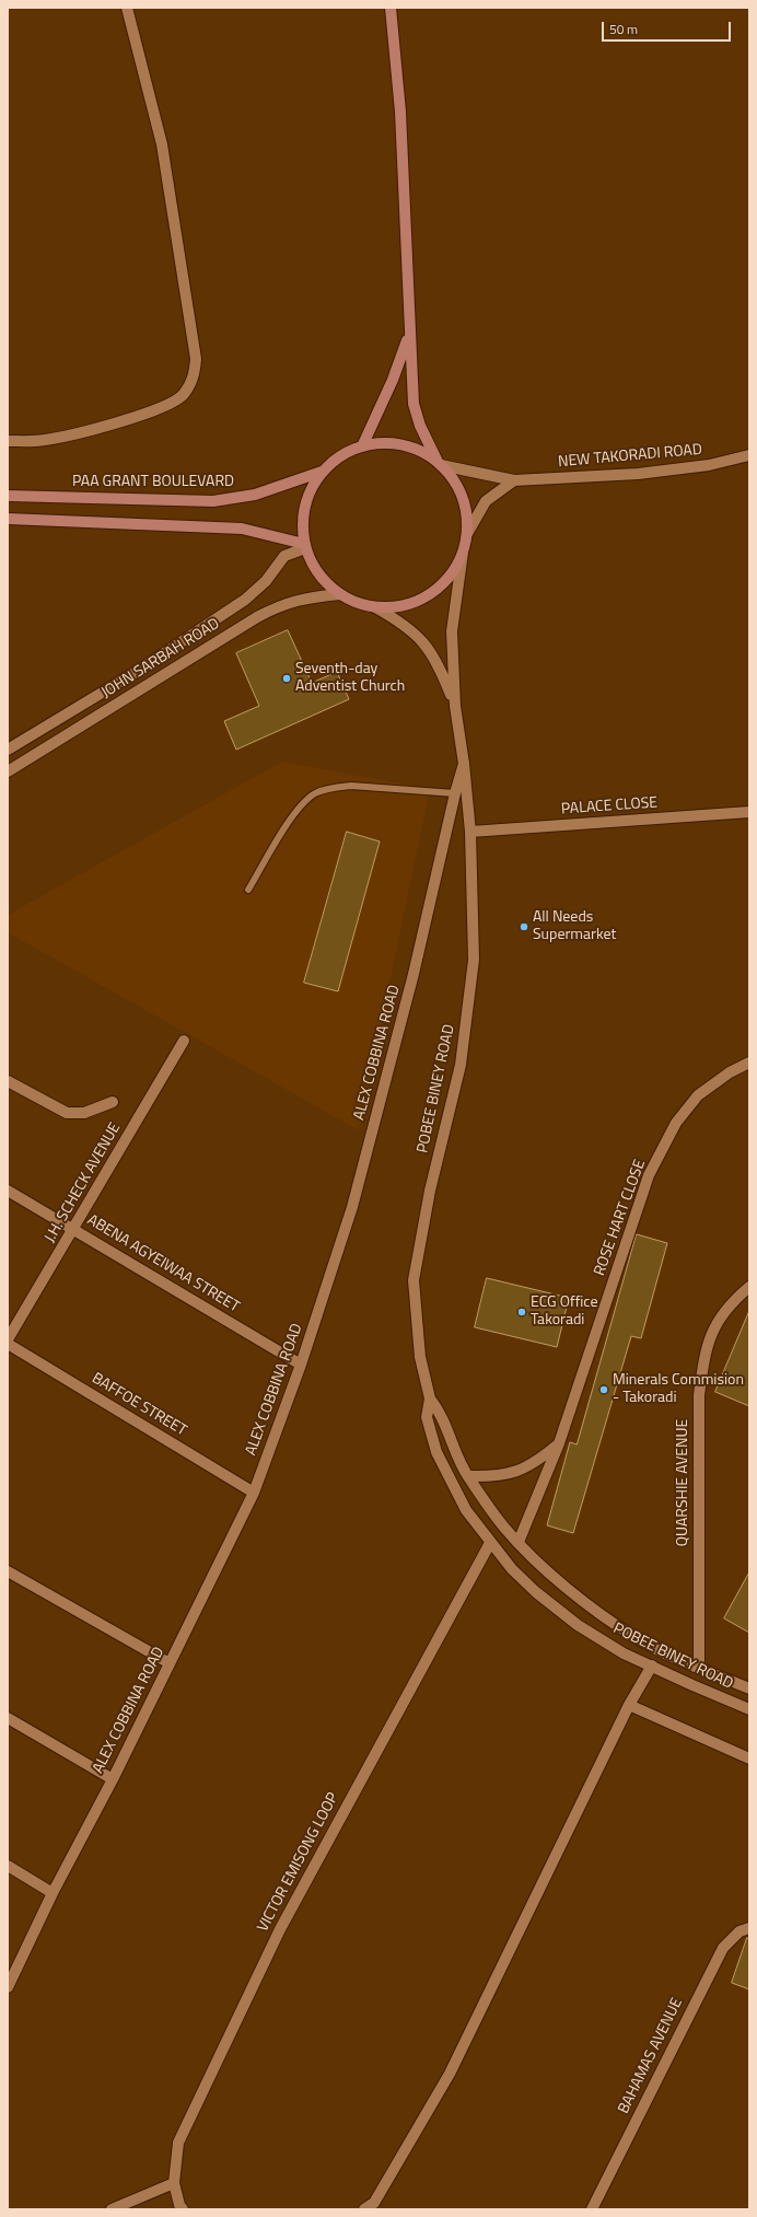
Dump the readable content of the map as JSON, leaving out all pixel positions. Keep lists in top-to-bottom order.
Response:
{
  "streets": {
    "main road": ["PAA GRANT BOULEVARD"],
    "street": [
      "NEW TAKORADI ROAD",
      "JOHN SARBAH ROAD",
      "PALACE CLOSE",
      "ALEX COBBINA ROAD",
      "POBEE BINEY ROAD",
      "J.H. SCHECK AVENUE",
      "ROSE HART CLOSE",
      "ABENA AGYEIWAA STREET",
      "BAFFOE STREET",
      "QUARSHIE AVENUE",
      "VICTOR EMISONG LOOP",
      "BAHAMAS AVENUE"
    ]
  },
  "crossings": [
    ["PALACE CLOSE", "POBEE BINEY ROAD"],
    ["ALEX COBBINA ROAD", "POBEE BINEY ROAD"],
    ["ALEX COBBINA ROAD", "ABENA AGYEIWAA STREET"],
    ["ALEX COBBINA ROAD", "BAFFOE STREET"],
    ["POBEE BINEY ROAD", "ROSE HART CLOSE"],
    ["POBEE BINEY ROAD", "QUARSHIE AVENUE"],
    ["POBEE BINEY ROAD", "VICTOR EMISONG LOOP"],
    ["J.H. SCHECK AVENUE", "ABENA AGYEIWAA STREET"]
  ],
  "places": [
    "Seventh-day Adventist Church",
    "All Needs Supermarket",
    "ECG Office Takoradi",
    "Minerals Commision - Takoradi"
  ],
  "scale_bar": "50 m"
}
